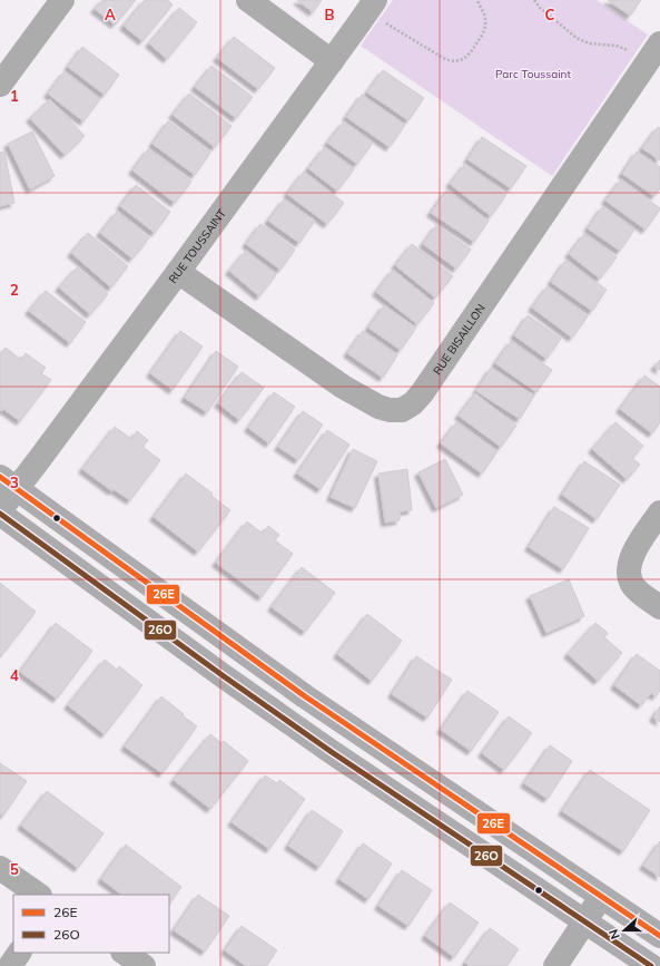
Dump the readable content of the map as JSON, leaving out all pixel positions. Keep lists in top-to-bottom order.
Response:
{
  "streets": {
    "street": ["RUE TOUSSAINT", "RUE BISAILLON"]
  },
  "crossings": [
    ["RUE TOUSSAINT", "RUE BISAILLON"]
  ],
  "parks": ["Parc Toussaint"],
  "lines": ["transit line 26E", "transit line 26O"],
  "legend": ["26E", "26O"],
  "north": "left",
  "grid": {
    "columns": ["A", "B", "C"],
    "rows": [
      "1",
      "2",
      "3",
      "4",
      "5"
    ]
  }
}
